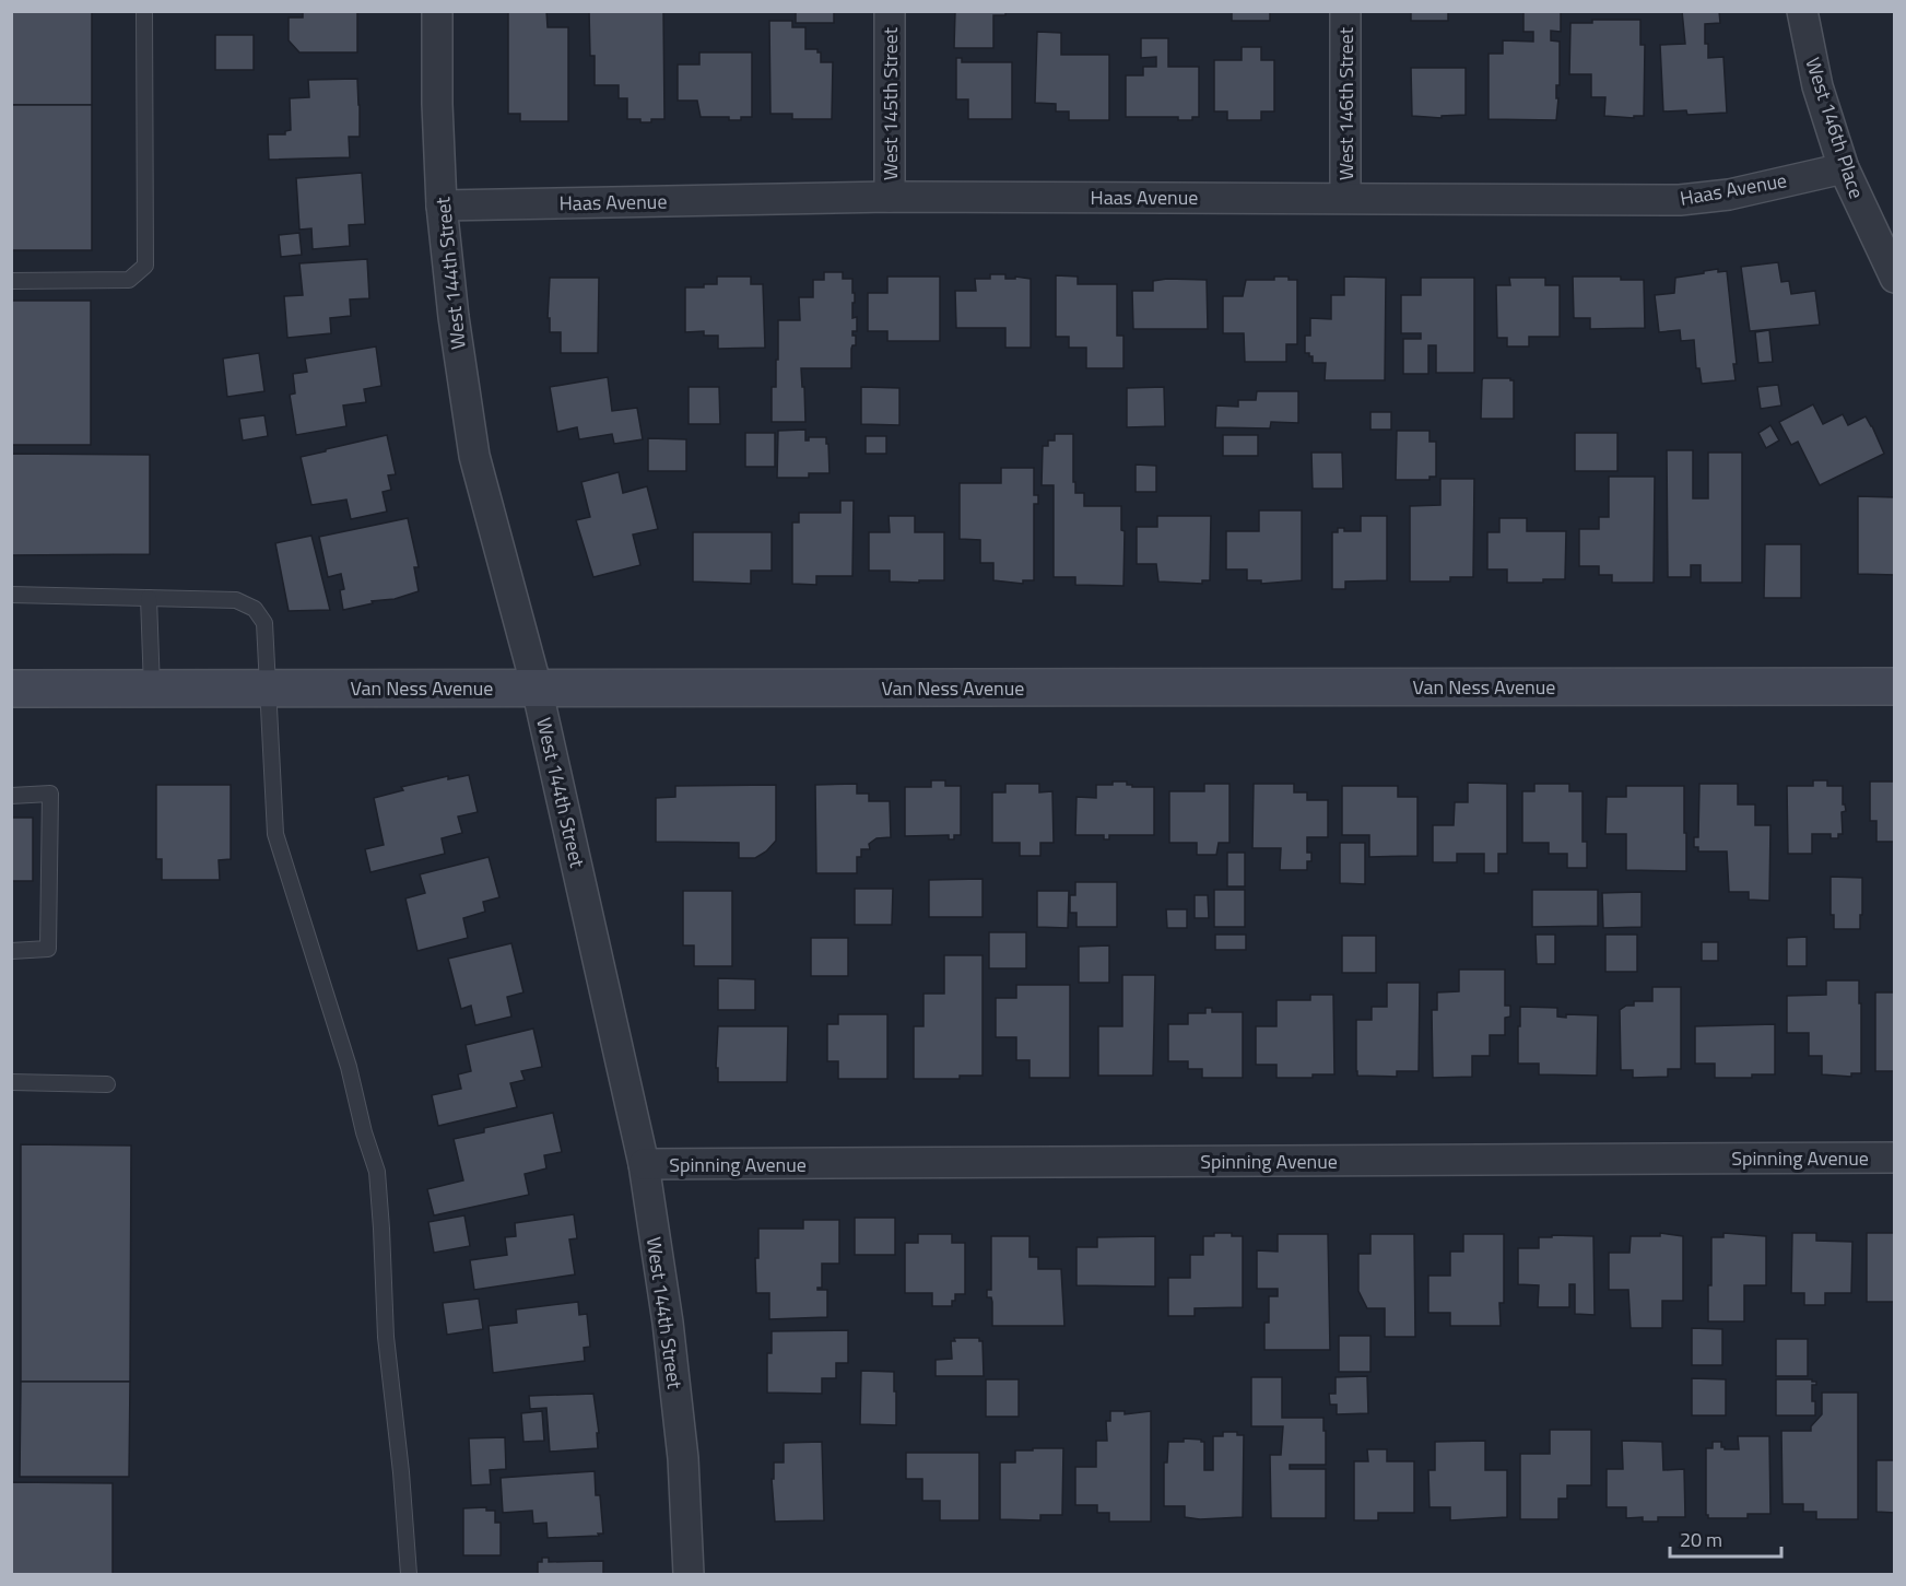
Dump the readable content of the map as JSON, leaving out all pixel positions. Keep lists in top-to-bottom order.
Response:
{
  "streets": {
    "main road": ["Van Ness Avenue"],
    "street": [
      "West 145th Street",
      "West 146th Street",
      "West 146th Place",
      "Haas Avenue",
      "West 144th Street",
      "Spinning Avenue"
    ]
  },
  "crossings": [
    ["West 145th Street", "Haas Avenue"],
    ["West 146th Street", "Haas Avenue"],
    ["West 146th Place", "Haas Avenue"],
    ["Haas Avenue", "West 144th Street"],
    ["West 144th Street", "Van Ness Avenue"],
    ["West 144th Street", "Spinning Avenue"]
  ],
  "scale_bar": "20 m"
}
